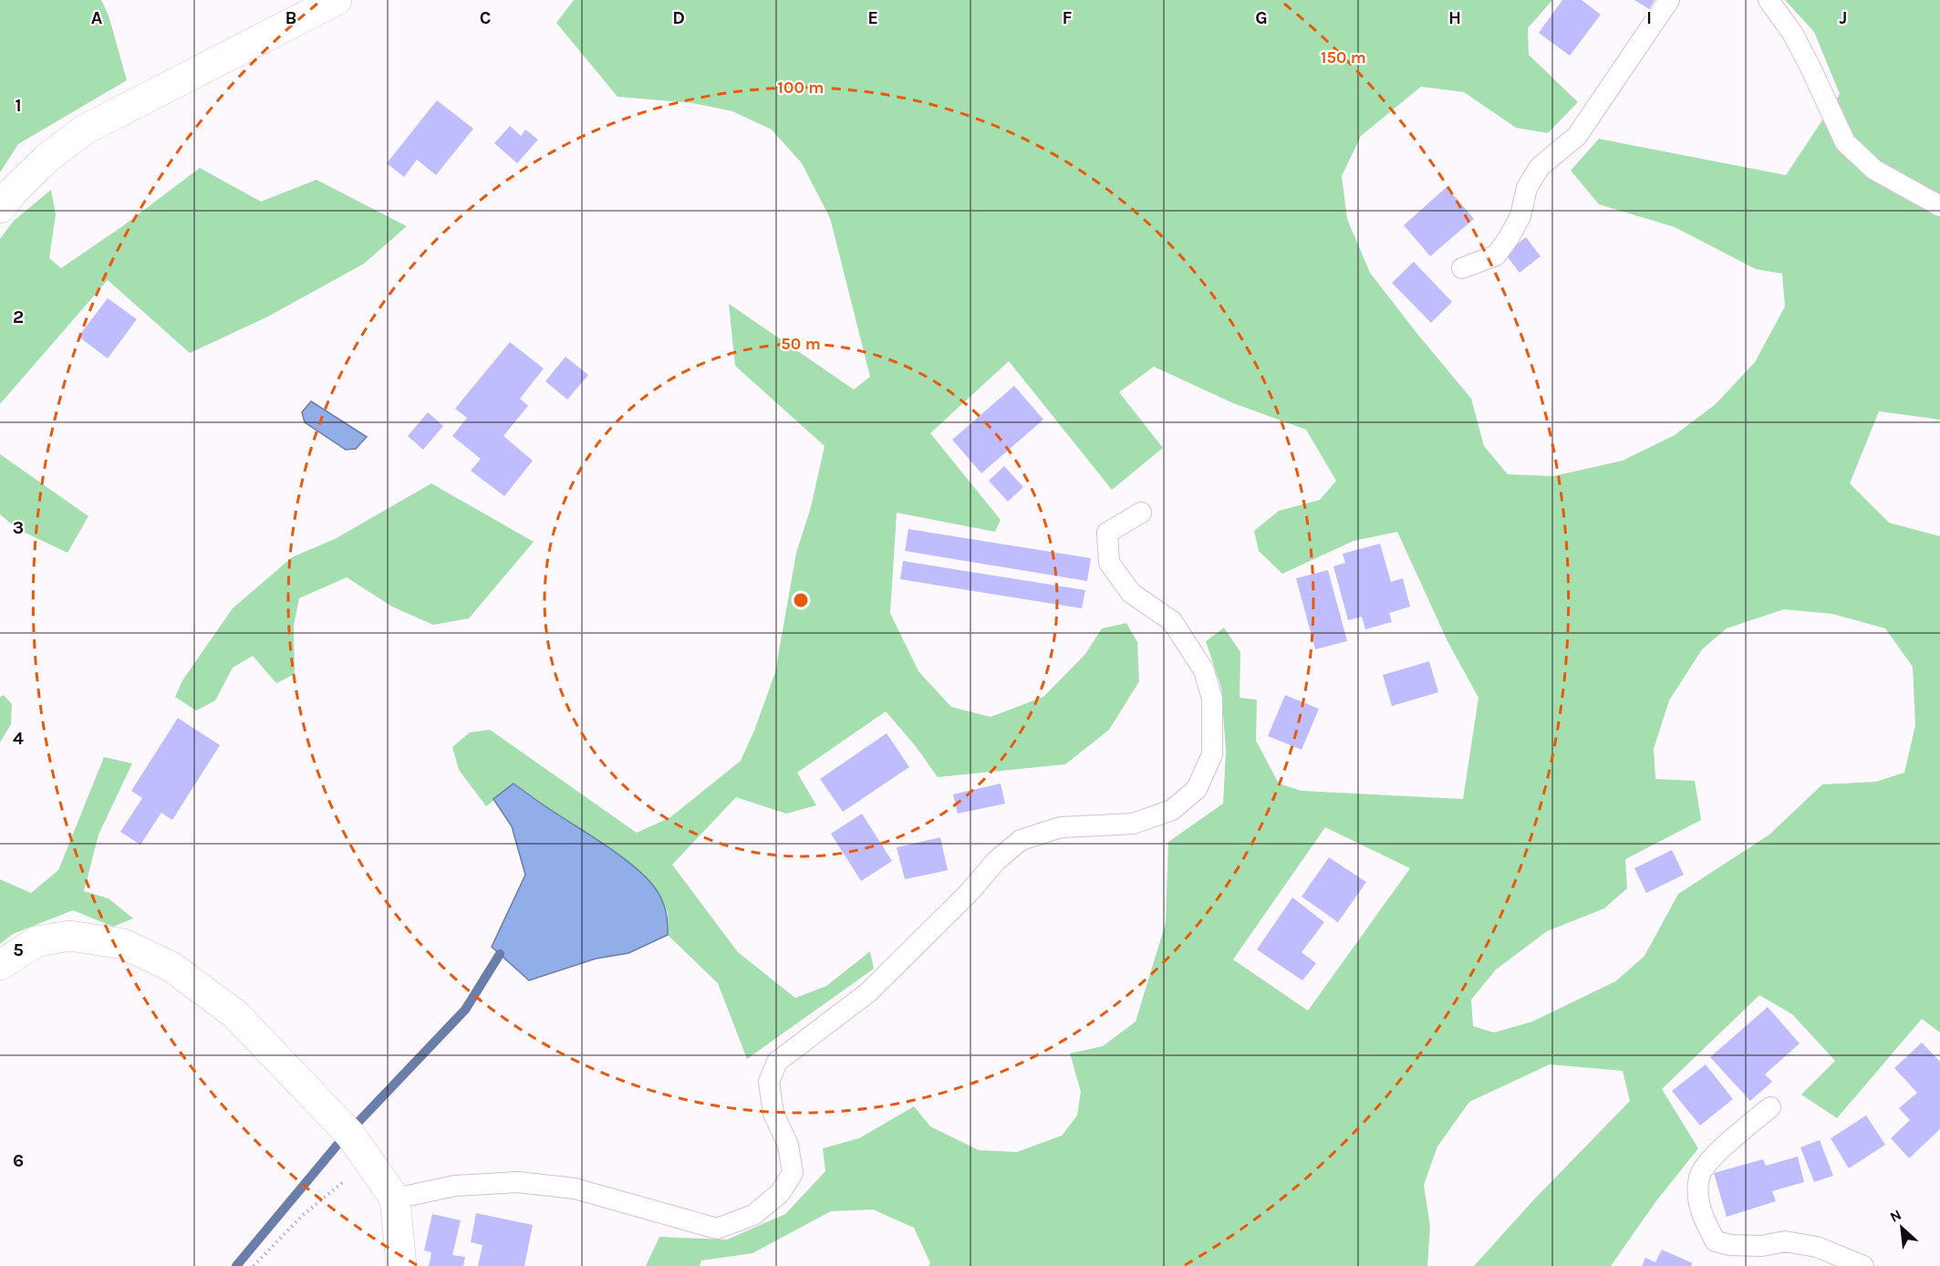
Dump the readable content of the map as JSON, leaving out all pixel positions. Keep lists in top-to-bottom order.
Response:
{
  "north": "top left",
  "grid": {
    "columns": [
      "A",
      "B",
      "C",
      "D",
      "E",
      "F",
      "G",
      "H",
      "I",
      "J"
    ],
    "rows": [
      "1",
      "2",
      "3",
      "4",
      "5",
      "6"
    ]
  },
  "rings": ["150 m", "100 m", "50 m"]
}
